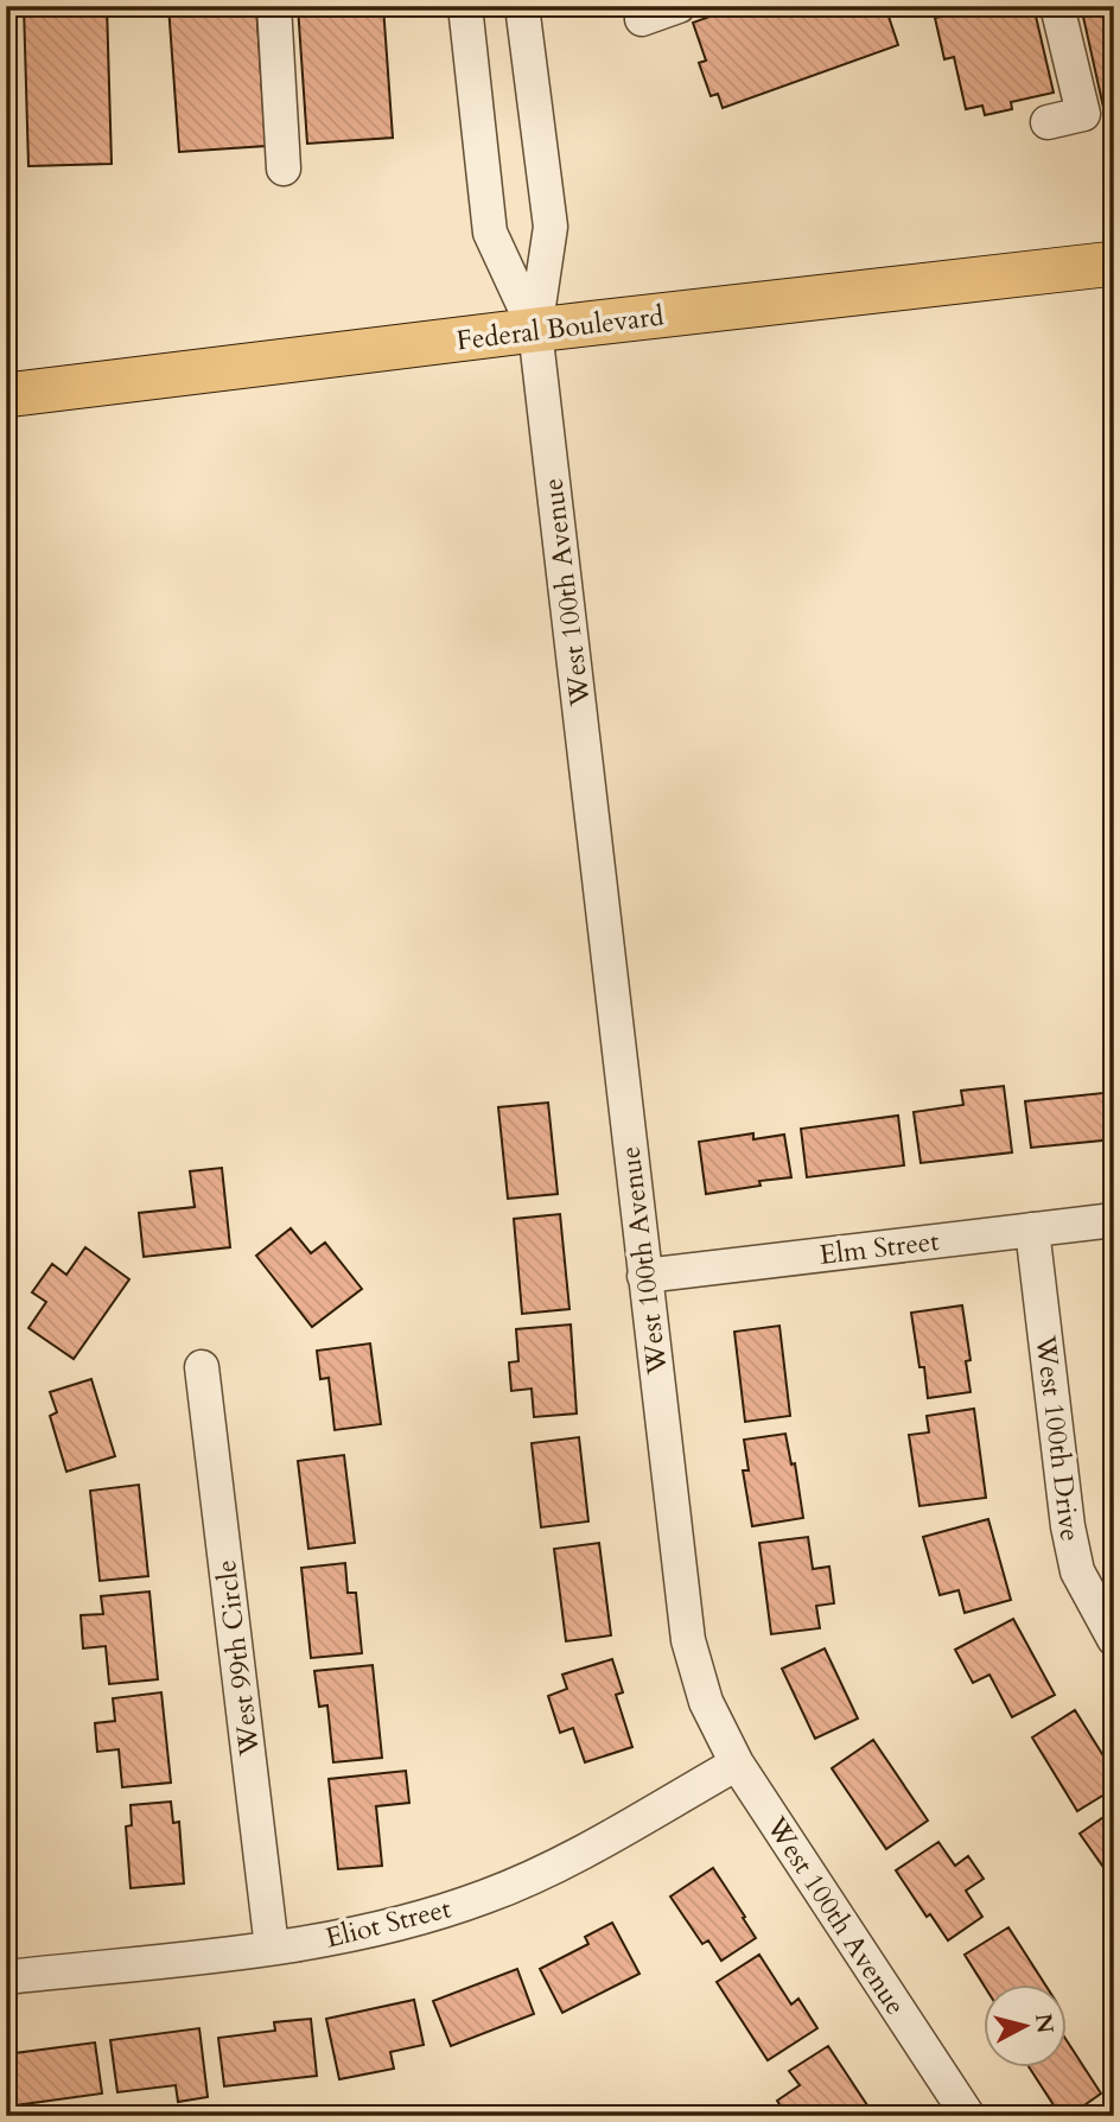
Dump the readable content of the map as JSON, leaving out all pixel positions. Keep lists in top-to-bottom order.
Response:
{
  "streets": {
    "main road": ["Federal Boulevard"],
    "street": [
      "West 100th Avenue",
      "Elm Street",
      "West 100th Drive",
      "West 99th Circle",
      "Eliot Street"
    ]
  },
  "crossings": [
    ["Federal Boulevard", "West 100th Avenue"],
    ["West 100th Avenue", "Elm Street"],
    ["West 100th Avenue", "Eliot Street"],
    ["Elm Street", "West 100th Drive"],
    ["West 99th Circle", "Eliot Street"]
  ],
  "north": "right"
}
